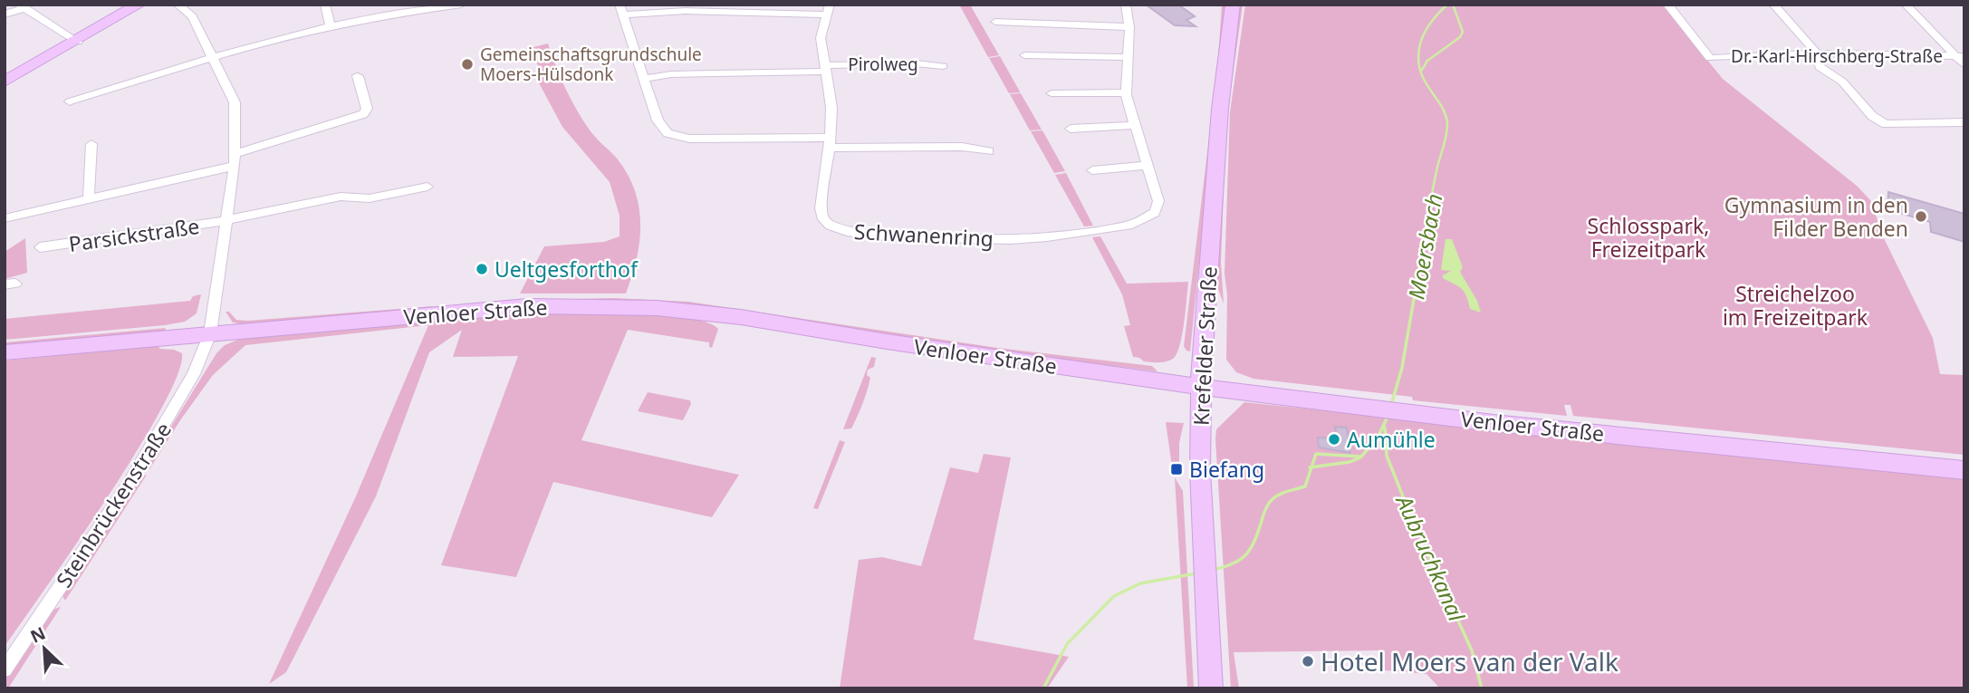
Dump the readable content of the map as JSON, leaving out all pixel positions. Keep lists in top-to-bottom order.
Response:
{
  "streets": {
    "main road": ["Venloer Straße", "Krefelder Straße"],
    "street": [
      "Dr.-Karl-Hirschberg-Straße",
      "Pirolweg",
      "Parsickstraße",
      "Schwanenring",
      "Steinbrückenstraße"
    ]
  },
  "crossings": [
    ["Pirolweg", "Schwanenring"],
    ["Parsickstraße", "Venloer Straße"],
    ["Parsickstraße", "Steinbrückenstraße"],
    ["Venloer Straße", "Krefelder Straße"],
    ["Venloer Straße", "Steinbrückenstraße"]
  ],
  "water": ["Moersbach", "Aubruchkanal"],
  "parks": ["Schlosspark, Freizeitpark", "Streichelzoo im Freizeitpark"],
  "places": {
    "other": [
      "Gemeinschaftsgrundschule Moers-Hülsdonk",
      "Gymnasium in den Filder Benden",
      "Ueltgesforthof",
      "Aumühle",
      "Hotel Moers van der Valk"
    ],
    "transit": ["Biefang"]
  },
  "north": "top left"
}
